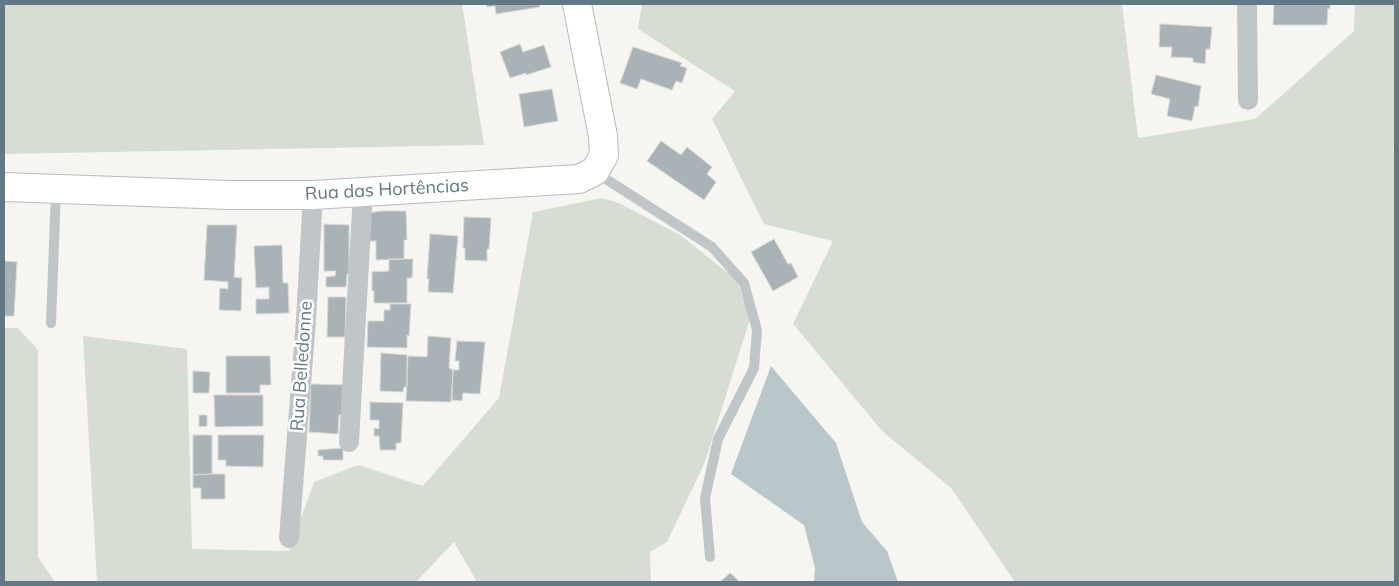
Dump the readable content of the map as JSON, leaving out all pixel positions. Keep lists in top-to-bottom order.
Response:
{
  "streets": {
    "street": ["Rua das Hortências", "Rua Belledonne"]
  },
  "crossings": [
    ["Rua das Hortências", "Rua Belledonne"]
  ]
}
